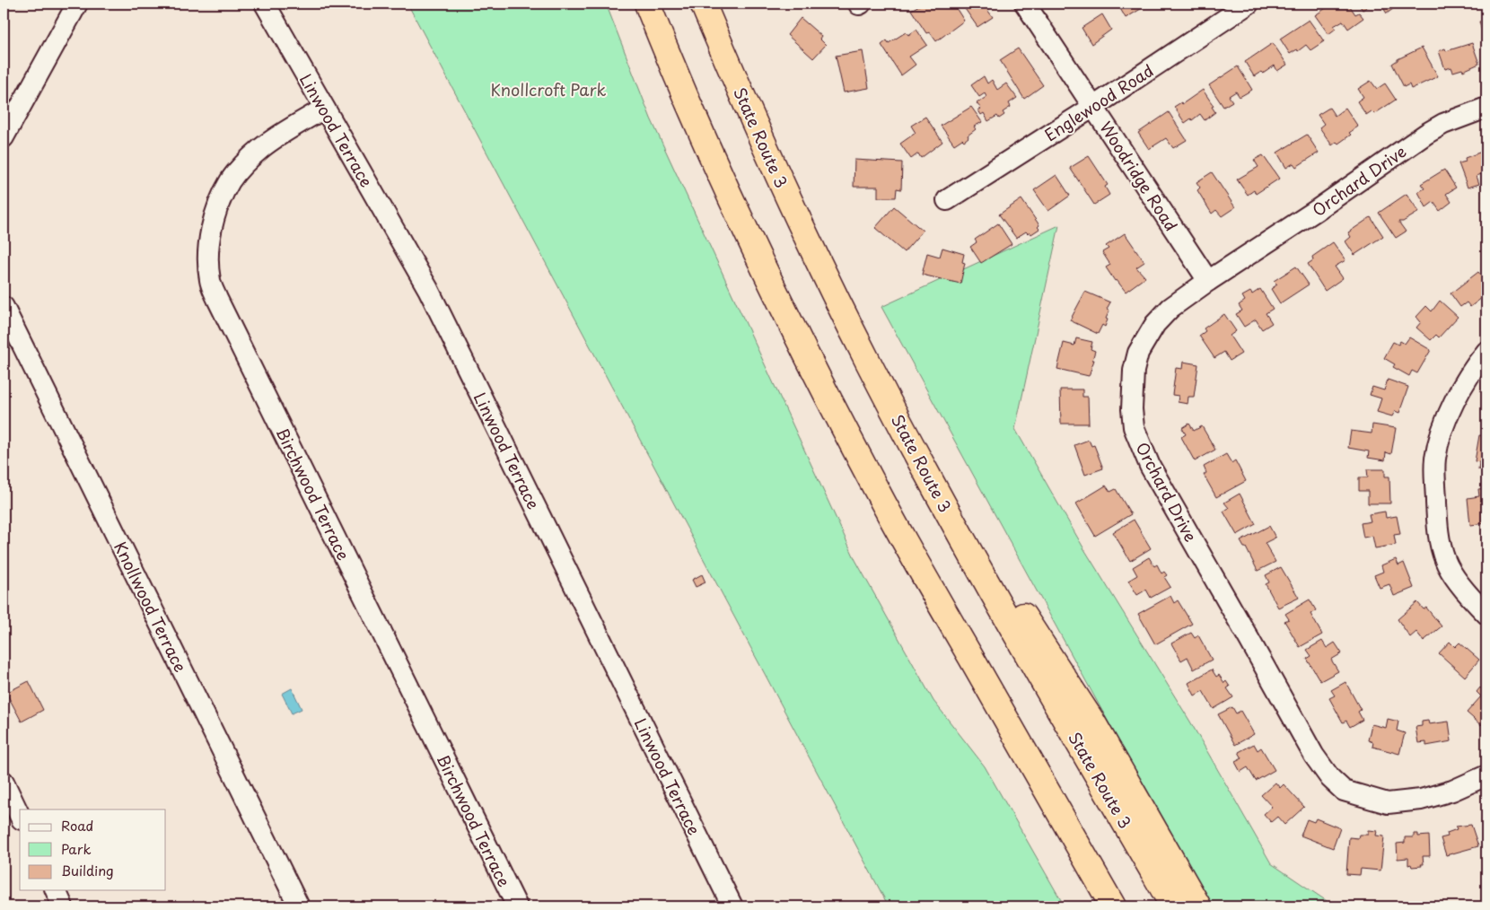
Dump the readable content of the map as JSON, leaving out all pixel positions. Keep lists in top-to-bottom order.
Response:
{
  "streets": {
    "highway": ["State Route 3"],
    "street": [
      "Englewood Road",
      "Linwood Terrace",
      "Woodridge Road",
      "Orchard Drive",
      "Birchwood Terrace",
      "Knollwood Terrace"
    ]
  },
  "crossings": [
    ["Englewood Road", "Woodridge Road"],
    ["Linwood Terrace", "Birchwood Terrace"],
    ["Woodridge Road", "Orchard Drive"]
  ],
  "parks": ["Knollcroft Park"],
  "legend": ["Road", "Park", "Building"]
}
